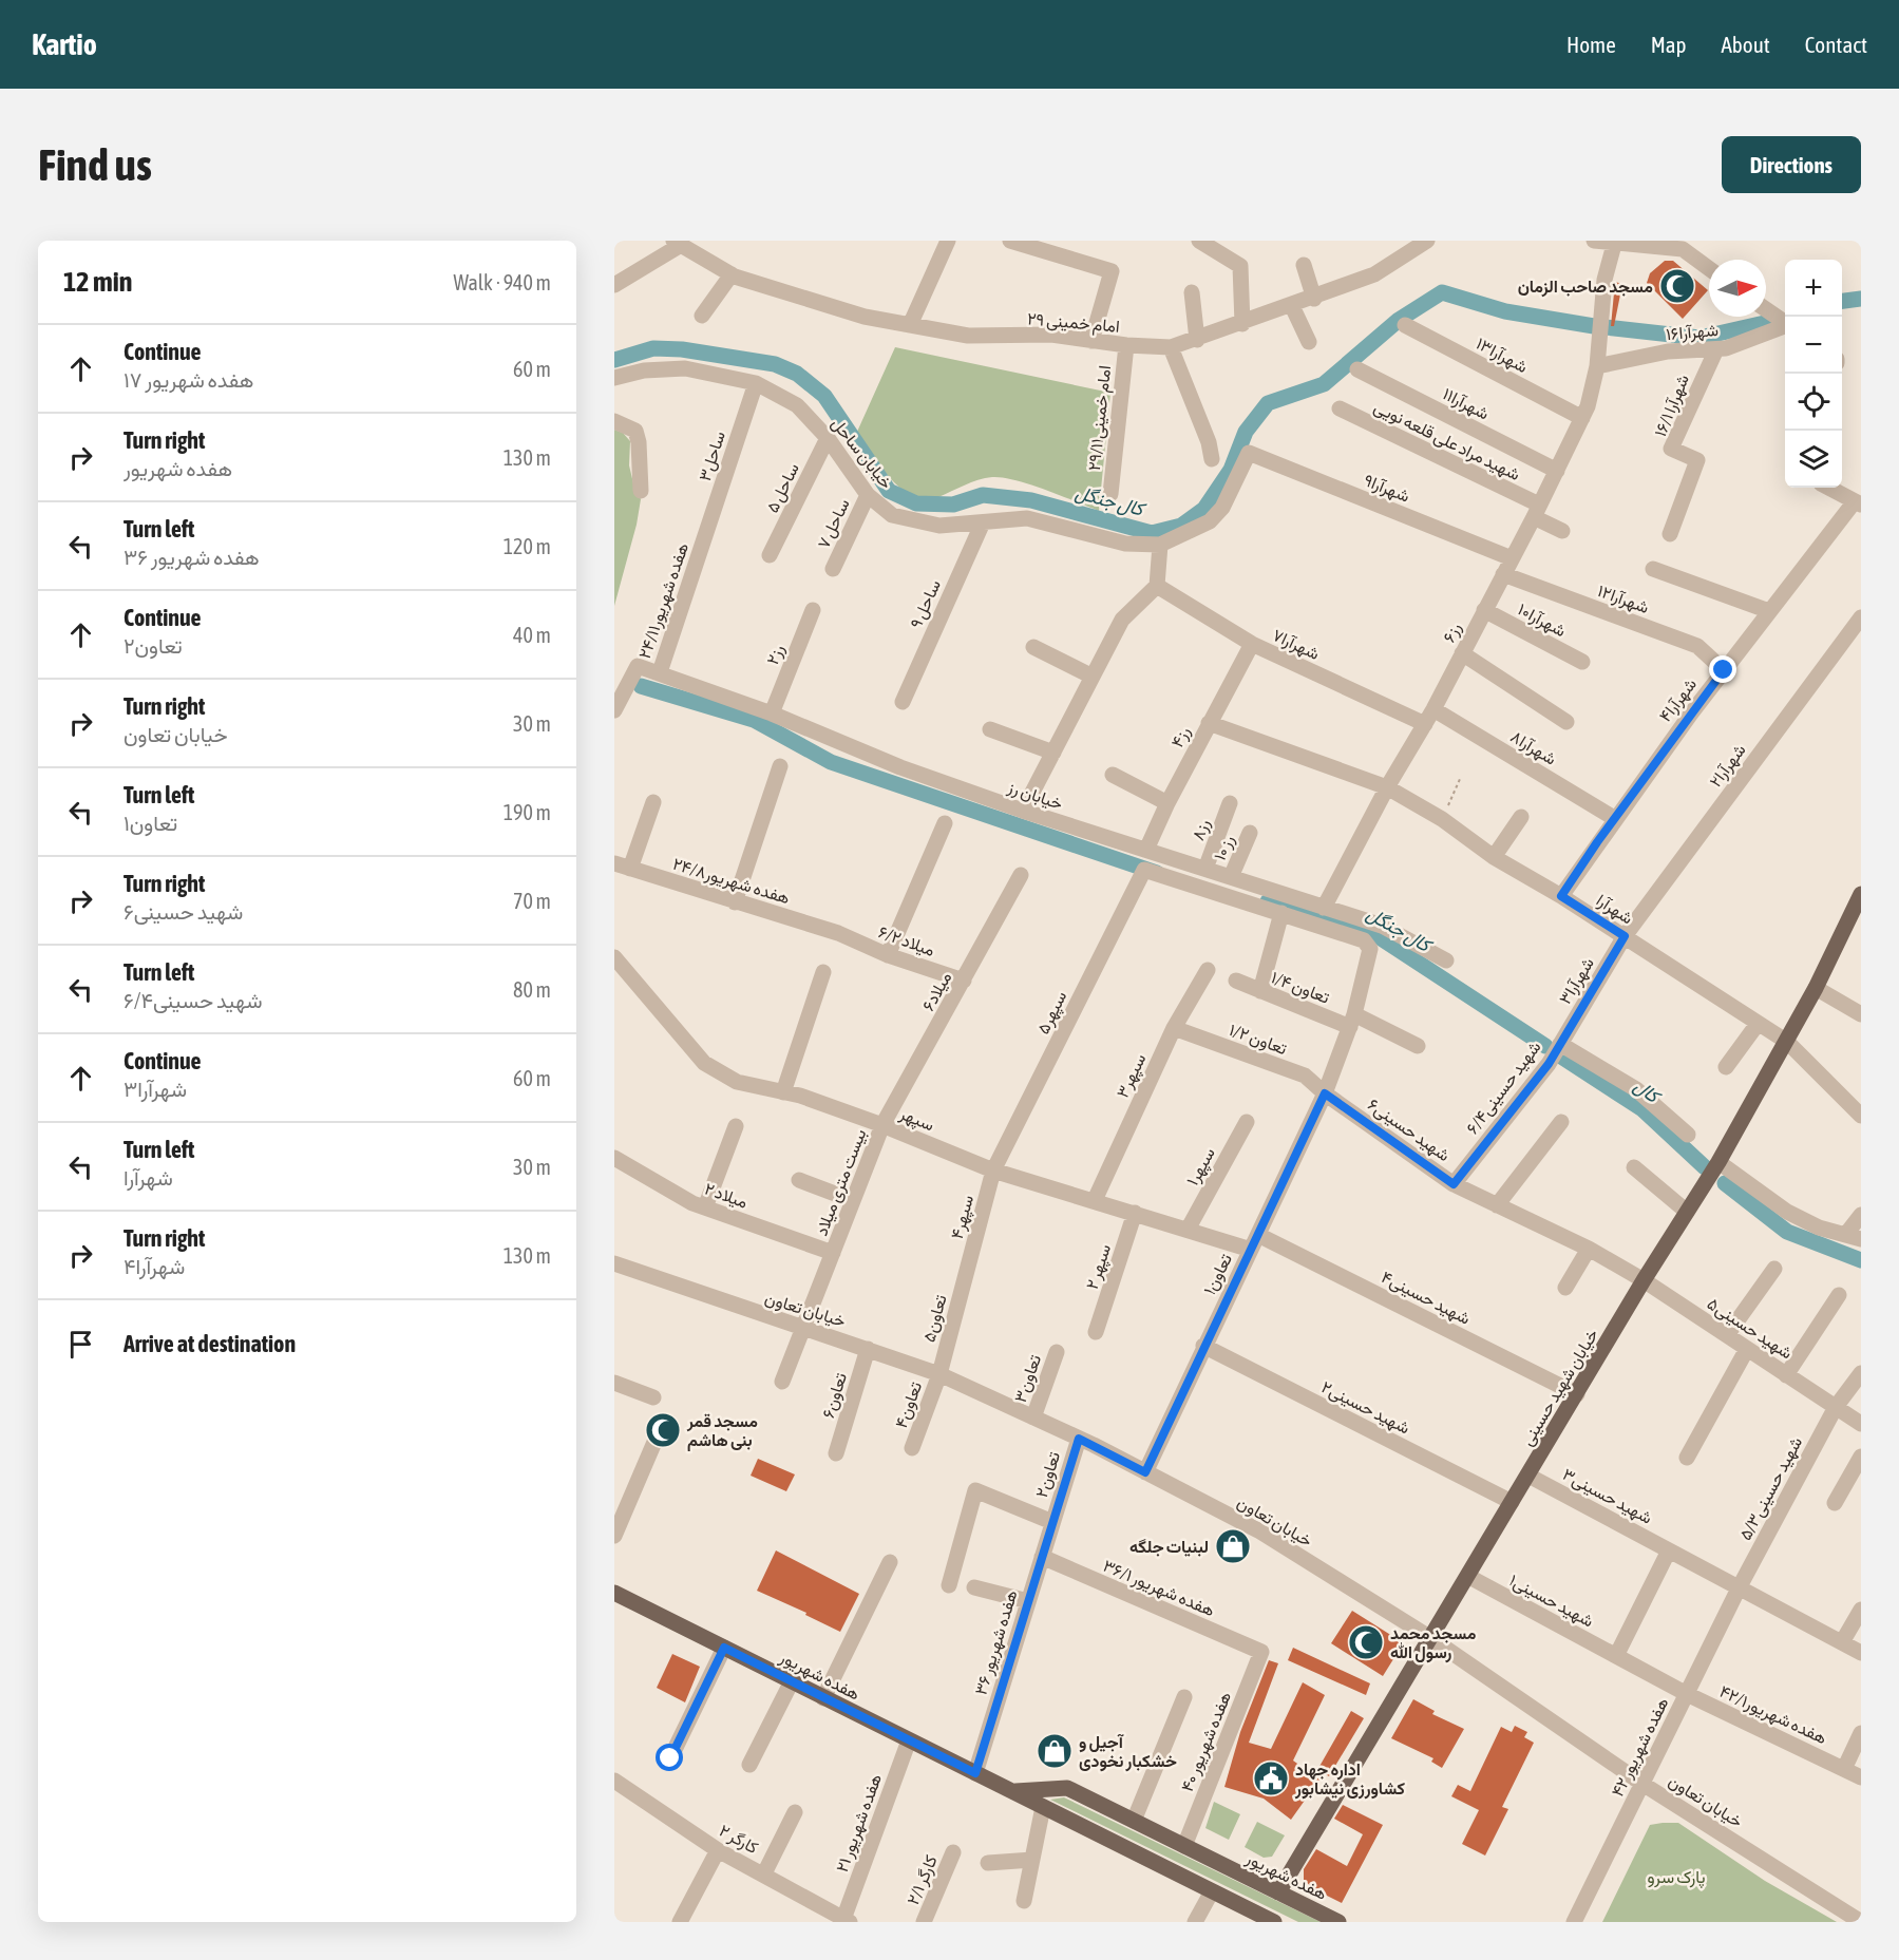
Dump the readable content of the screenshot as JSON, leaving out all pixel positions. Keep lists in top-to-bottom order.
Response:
{
  "streets": {
    "main road": ["خیابان شهید حسینی", "هفده شهریور"],
    "street": [
      "امام خمینی ۲۹",
      "شهرآرا۱۶",
      "شهرآرا۱۳",
      "شهرآرا۱۱",
      "شهرآرا ۱۶/۱",
      "امام خمینی۲۹/۱۱",
      "شهید مراد علی قلعه نویی",
      "خیابان ساحل",
      "ساحل۳",
      "ساحل ۵",
      "شهرآرا۹",
      "ساحل ۷",
      "شهرآرا۱۲",
      "هفده شهریور۲۴/۱۱",
      "ساحل ۹",
      "شهرآرا۱۰",
      "رز۶",
      "شهرآرا۷",
      "رز۲",
      "شهرآرا۴",
      "رز۴",
      "شهرآرا۸",
      "شهرآرا۲",
      "خیابان رز",
      "رز۸",
      "رز ۱۰",
      "هفده شهریور۲۴/۸",
      "شهرآرا",
      "میلاد ۶/۲",
      "شهرآرا۳",
      "تعاون ۱/۴",
      "میلاد۶",
      "سپهر۵",
      "تعاون ۱/۲",
      "سپهر۳",
      "شهید حسینی۶/۴",
      "سپهر",
      "شهید حسینی۶",
      "سپهر۱",
      "بیست متری میلاد",
      "میلاد ۲",
      "سپهر۴",
      "سپهر ۲",
      "تعاون۱",
      "شهید حسینی۴",
      "خیابان تعاون",
      "تعاون۵",
      "شهید حسینی۵",
      "تعاون۳",
      "تعاون۶",
      "تعاون۴",
      "شهید حسینی۲",
      "تعاون۲",
      "شهید حسینی۵/۳",
      "شهید حسینی۳",
      "هفده شهریور ۳۶/۱",
      "شهید حسینی۱",
      "هفده شهریور ۳۶",
      "هفده شهریور۴۲/۱",
      "هفده شهریور ۴۰",
      "هفده شهریور ۴۲",
      "هفده شهریور ۲۱",
      "کارگر ۲",
      "کارگر ۲/۱"
    ]
  },
  "crossings": [
    ["امام خمینی ۲۹", "امام خمینی۲۹/۱۱"],
    ["شهرآرا۱۶", "شهرآرا ۱۶/۱"],
    ["شهرآرا۱۶", "رز۶"],
    ["شهرآرا۱۳", "رز۶"],
    ["شهرآرا۱۱", "رز۶"],
    ["شهید مراد علی قلعه نویی", "رز۶"],
    ["خیابان ساحل", "ساحل۳"],
    ["خیابان ساحل", "ساحل ۵"],
    ["خیابان ساحل", "شهرآرا۹"],
    ["خیابان ساحل", "ساحل ۷"],
    ["خیابان ساحل", "ساحل ۹"],
    ["ساحل۳", "هفده شهریور۲۴/۱۱"],
    ["شهرآرا۹", "رز۶"],
    ["شهرآرا۱۲", "رز۶"],
    ["شهرآرا۱۲", "شهرآرا۴"],
    ["هفده شهریور۲۴/۱۱", "خیابان رز"],
    ["شهرآرا۱۰", "رز۶"],
    ["رز۶", "شهرآرا۷"],
    ["رز۶", "شهرآرا۸"],
    ["رز۶", "خیابان رز"],
    ["رز۶", "شهرآرا"],
    ["شهرآرا۷", "رز۴"],
    ["رز۲", "خیابان رز"],
    ["شهرآرا۴", "شهرآرا۸"],
    ["شهرآرا۴", "شهرآرا"],
    ["رز۴", "خیابان رز"],
    ["رز۴", "شهرآرا"],
    ["شهرآرا۲", "شهرآرا"],
    ["شهرآرا۲", "شهرآرا۳"],
    ["خیابان رز", "رز۸"],
    ["خیابان رز", "رز ۱۰"],
    ["هفده شهریور۲۴/۸", "میلاد ۶/۲"],
    ["شهرآرا", "شهرآرا۳"],
    ["شهرآرا", "خیابان شهید حسینی"],
    ["میلاد ۶/۲", "میلاد۶"],
    ["شهرآرا۳", "شهید حسینی۶/۴"],
    ["میلاد۶", "سپهر"],
    ["میلاد۶", "بیست متری میلاد"],
    ["سپهر۵", "سپهر"],
    ["سپهر۵", "سپهر۴"],
    ["تعاون ۱/۲", "سپهر۳"],
    ["تعاون ۱/۲", "شهید حسینی۶"],
    ["تعاون ۱/۲", "تعاون۱"],
    ["سپهر۳", "سپهر"],
    ["شهید حسینی۶/۴", "شهید حسینی۶"],
    ["سپهر", "سپهر۱"],
    ["سپهر", "بیست متری میلاد"],
    ["سپهر", "سپهر۴"],
    ["سپهر", "سپهر ۲"],
    ["سپهر", "تعاون۱"],
    ["شهید حسینی۶", "تعاون۱"],
    ["شهید حسینی۶", "شهید حسینی۵"],
    ["شهید حسینی۶", "خیابان شهید حسینی"],
    ["بیست متری میلاد", "میلاد ۲"],
    ["بیست متری میلاد", "خیابان تعاون"],
    ["سپهر۴", "تعاون۵"],
    ["تعاون۱", "شهید حسینی۴"],
    ["تعاون۱", "خیابان تعاون"],
    ["تعاون۱", "شهید حسینی۲"],
    ["شهید حسینی۴", "خیابان شهید حسینی"],
    ["خیابان تعاون", "تعاون۵"],
    ["خیابان تعاون", "تعاون۳"],
    ["خیابان تعاون", "خیابان شهید حسینی"],
    ["خیابان تعاون", "تعاون۶"],
    ["خیابان تعاون", "تعاون۴"],
    ["خیابان تعاون", "تعاون۲"],
    ["خیابان تعاون", "هفده شهریور ۴۲"],
    ["تعاون۵", "تعاون۴"],
    ["شهید حسینی۵", "خیابان شهید حسینی"],
    ["شهید حسینی۵", "شهید حسینی۵/۳"],
    ["خیابان شهید حسینی", "شهید حسینی۲"],
    ["خیابان شهید حسینی", "شهید حسینی۳"],
    ["خیابان شهید حسینی", "شهید حسینی۱"],
    ["خیابان شهید حسینی", "هفده شهریور"],
    ["تعاون۲", "هفده شهریور ۳۶"],
    ["شهید حسینی۵/۳", "شهید حسینی۳"],
    ["شهید حسینی۵/۳", "هفده شهریور ۴۲"],
    ["شهید حسینی۳", "هفده شهریور ۴۲"],
    ["هفده شهریور ۳۶/۱", "هفده شهریور ۳۶"],
    ["هفده شهریور ۳۶/۱", "هفده شهریور ۴۰"],
    ["شهید حسینی۱", "هفده شهریور۴۲/۱"],
    ["شهید حسینی۱", "هفده شهریور ۴۲"],
    ["هفده شهریور ۳۶", "هفده شهریور"],
    ["هفده شهریور", "هفده شهریور ۴۰"],
    ["هفده شهریور", "هفده شهریور ۲۱"],
    ["هفده شهریور۴۲/۱", "هفده شهریور ۴۲"],
    ["هفده شهریور ۲۱", "کارگر ۲"]
  ],
  "water": ["کال جنگل", "کال"],
  "parks": ["پارک سرو"],
  "places": {
    "mosque": ["مسجد صاحب الزمان", "مسجد قمر بنی هاشم", "مسجد محمد رسول الله"],
    "shop": ["لبنیات جلگه", "آجیل و خشکبار نخودی"],
    "public building": ["اداره جهاد کشاورزی نیشابور"]
  },
  "north": "right",
  "page": {
    "header": "Kartio",
    "nav": [
      "Home",
      "Map",
      "About",
      "Contact"
    ],
    "buttons": "Directions",
    "title": "Find us",
    "heading": ["12 min", "Walk · 940 m"],
    "map_buttons": ["+", "−"],
    "list": [
      ["Continue", "هفده شهریور ۱۷", "60 m"],
      ["Turn right", "هفده شهریور", "130 m"],
      ["Turn left", "هفده شهریور ۳۶", "120 m"],
      ["Continue", "تعاون۲", "40 m"],
      ["Turn right", "خیابان تعاون", "30 m"],
      ["Turn left", "تعاون۱", "190 m"],
      ["Turn right", "شهید حسینی۶", "70 m"],
      ["Turn left", "شهید حسینی۶/۴", "80 m"],
      ["Continue", "شهرآرا۳", "60 m"],
      ["Turn left", "شهرآرا", "30 m"],
      ["Turn right", "شهرآرا۴", "130 m"],
      "Arrive at destination"
    ]
  }
}
